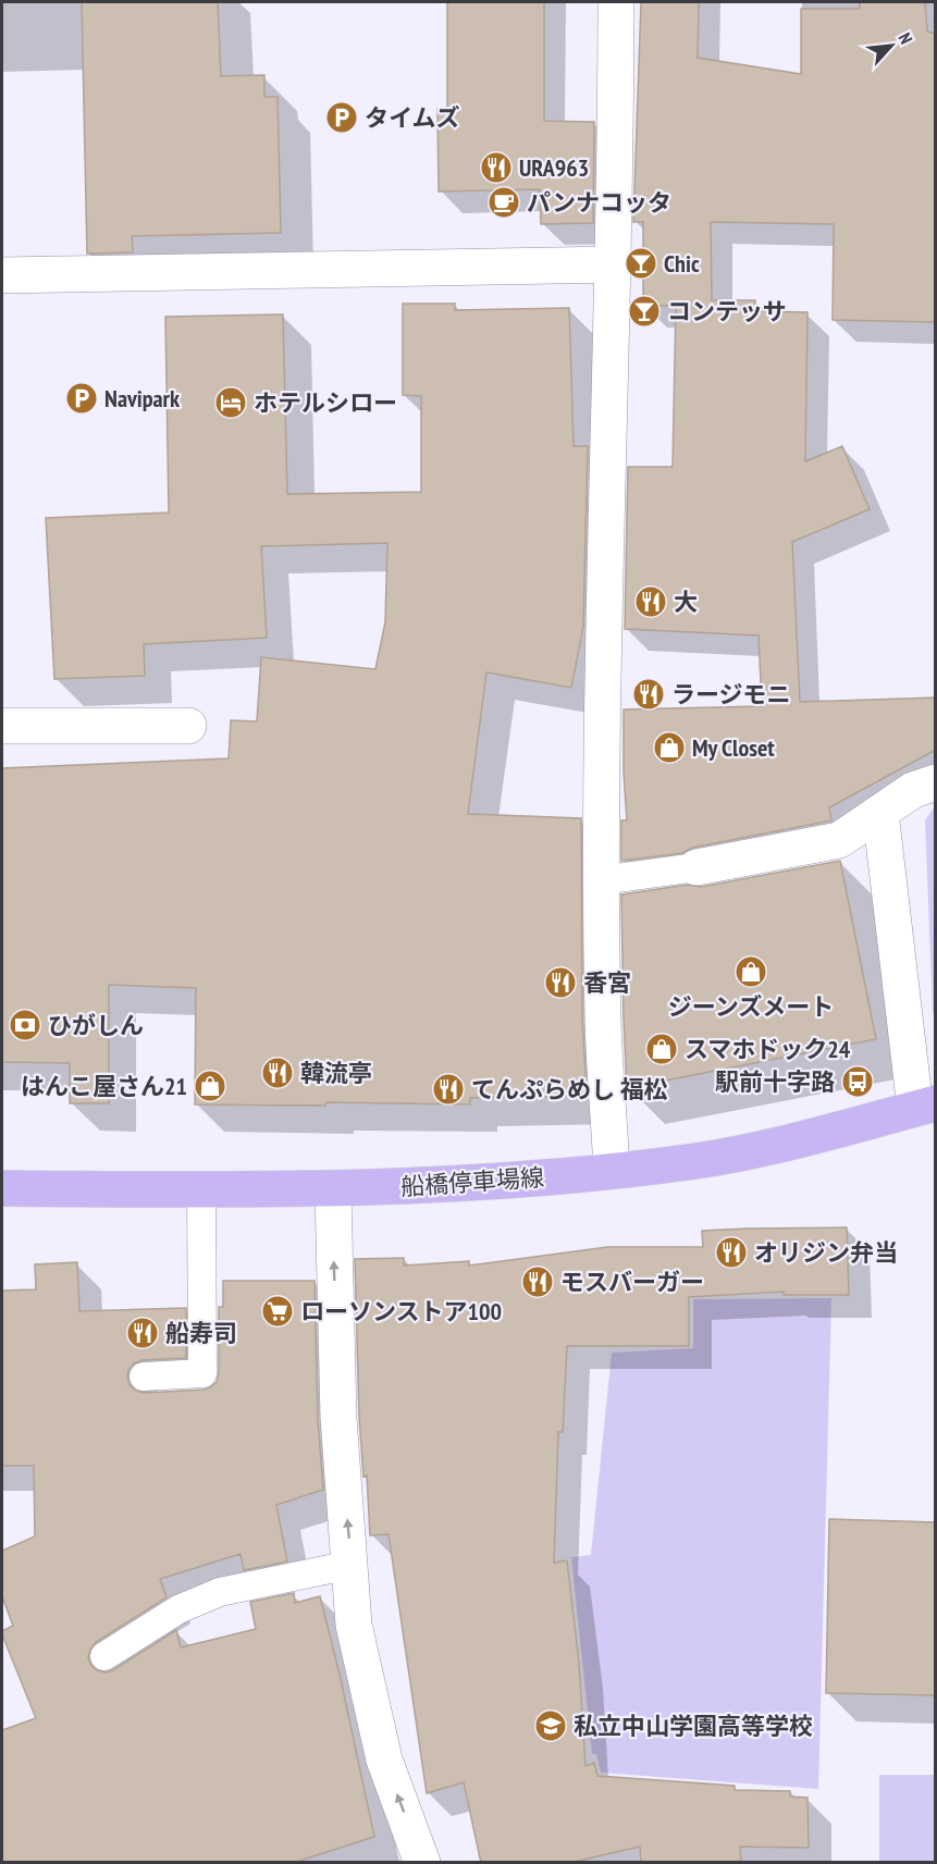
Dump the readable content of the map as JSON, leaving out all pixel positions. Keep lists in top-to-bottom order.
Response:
{
  "streets": {
    "main road": ["船橋停車場線"]
  },
  "places": {
    "parking": ["タイムズ", "Navipark"],
    "restaurant": [
      "URA963",
      "大",
      "ラージモニ",
      "香宮",
      "韓流亭",
      "てんぷらめし 福松",
      "オリジン弁当",
      "モスバーガー",
      "船寿司"
    ],
    "cafe": ["パンナコッタ"],
    "bar": ["Chic", "コンテッサ"],
    "hotel": ["ホテルシロー"],
    "shop": [
      "My Closet",
      "ジーンズメート",
      "スマホドック24",
      "はんこ屋さん21"
    ],
    "bank": ["ひがしん"],
    "bus stop": ["駅前十字路"],
    "supermarket": ["ローソンストア100"],
    "school or university": ["私立中山学園高等学校"]
  },
  "north": "top right"
}
